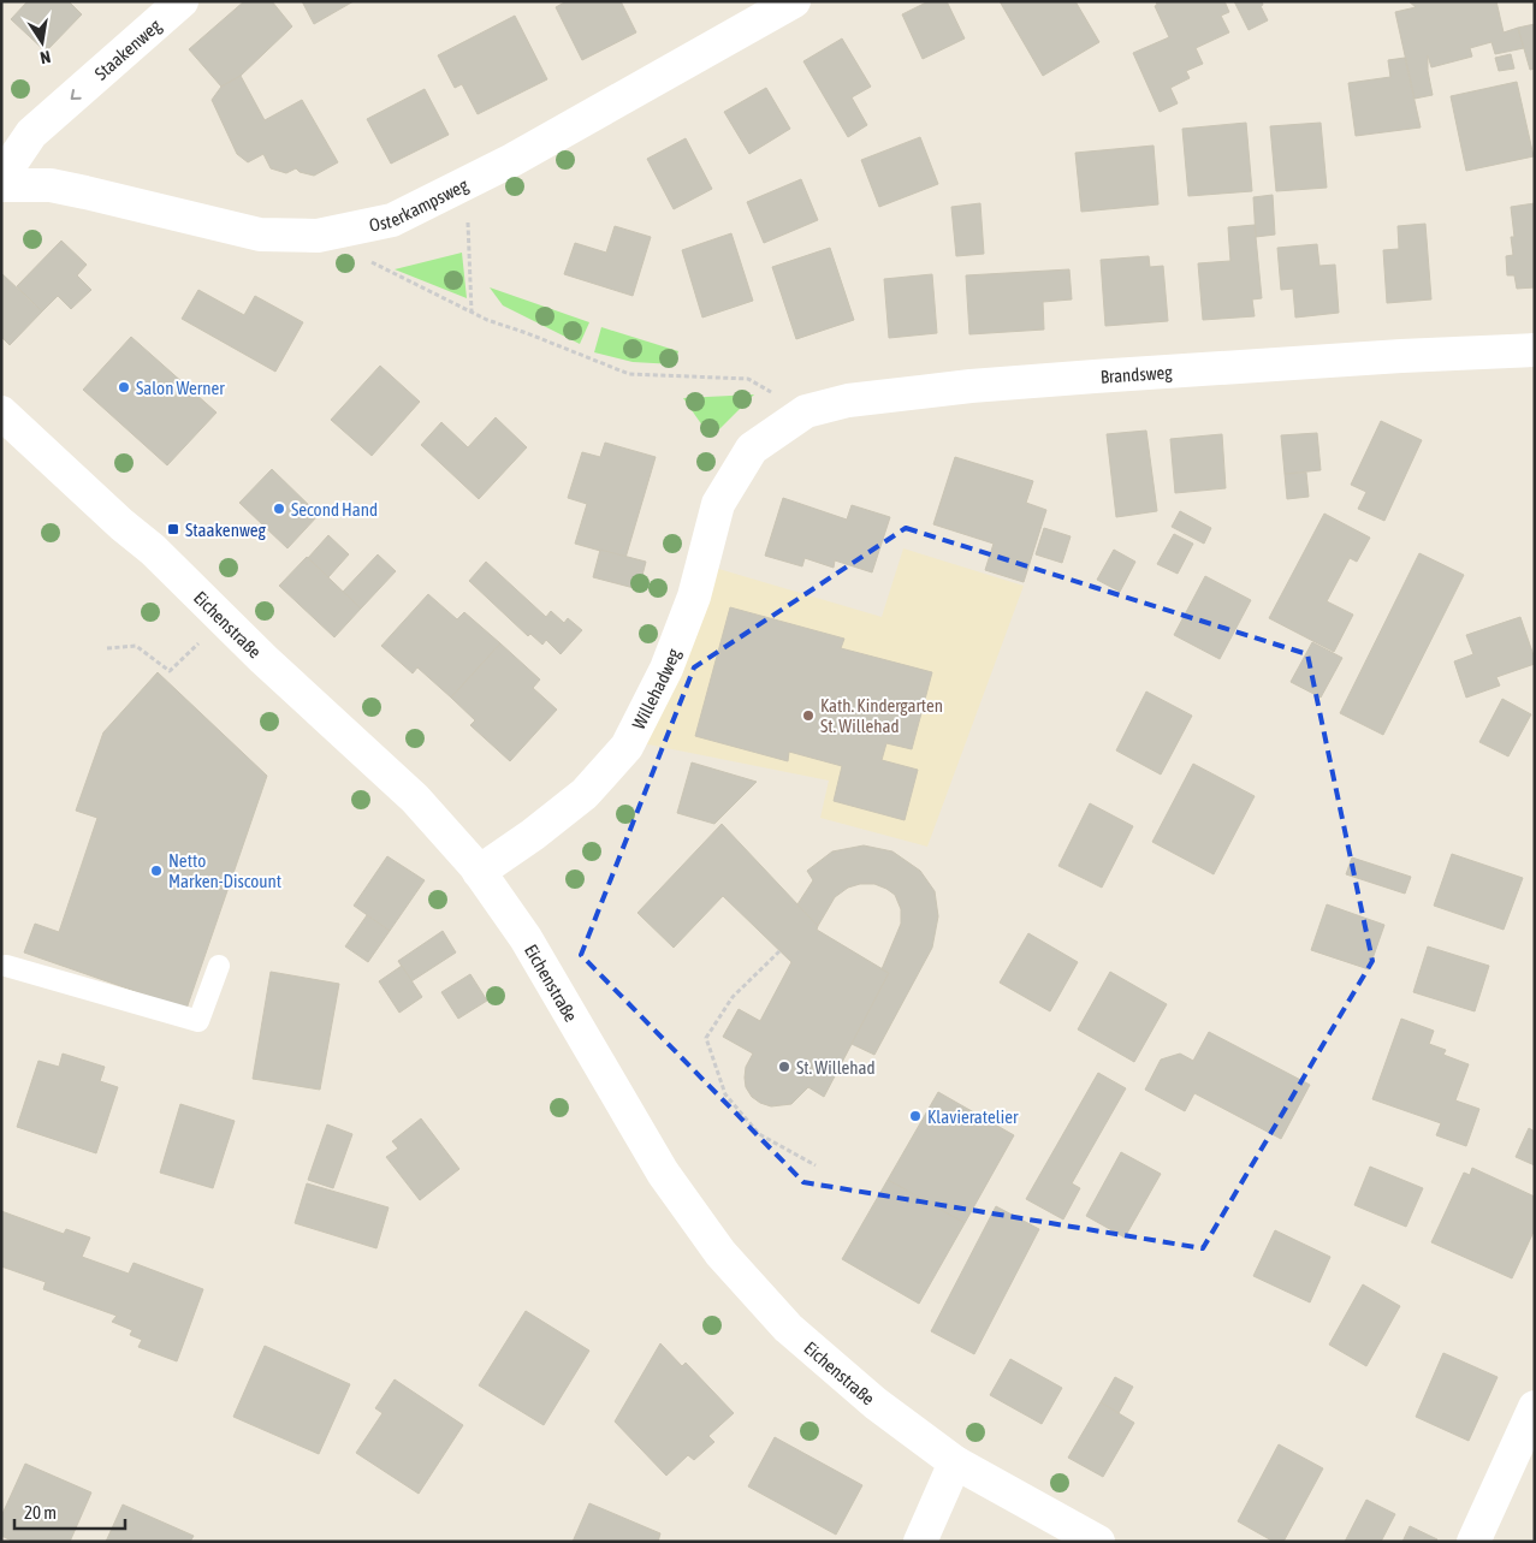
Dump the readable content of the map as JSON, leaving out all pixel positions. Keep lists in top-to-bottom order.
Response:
{
  "streets": {
    "street": [
      "Staakenweg",
      "Osterkampsweg",
      "Brandsweg",
      "Eichenstraße",
      "Willehadweg"
    ]
  },
  "crossings": [
    ["Brandsweg", "Willehadweg"],
    ["Eichenstraße", "Willehadweg"]
  ],
  "one_way": ["Staakenweg"],
  "places": {
    "other": [
      "Salon Werner",
      "Second Hand",
      "Kath. Kindergarten St. Willehad",
      "Netto Marken-Discount",
      "St. Willehad",
      "Klavieratelier"
    ],
    "transit": ["Staakenweg"]
  },
  "scale_bar": "20 m",
  "north": "bottom"
}
